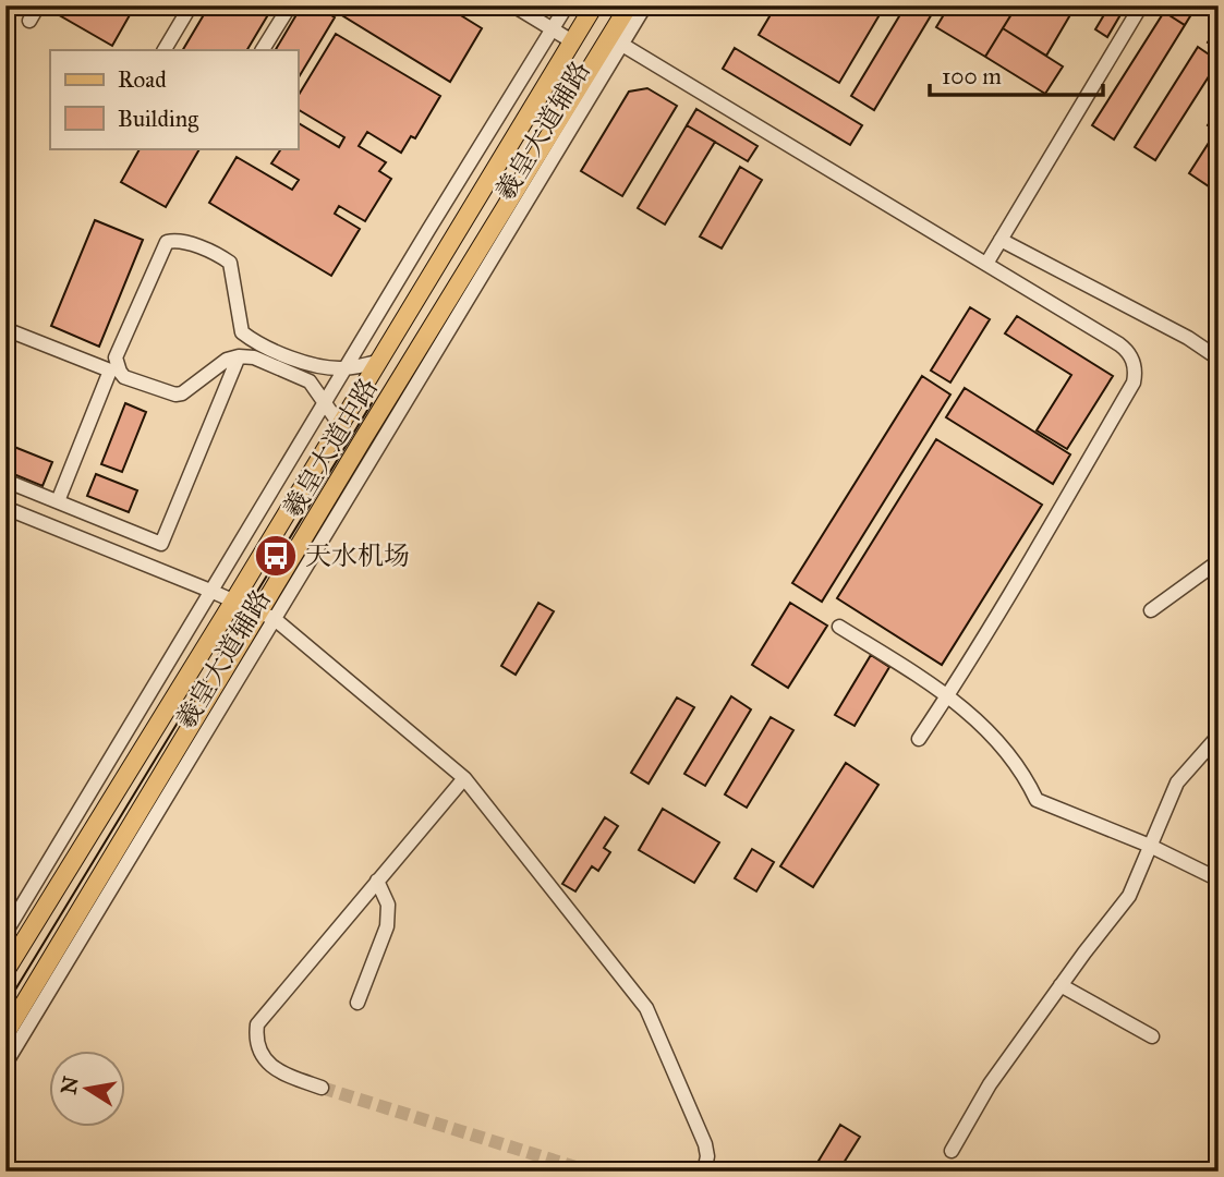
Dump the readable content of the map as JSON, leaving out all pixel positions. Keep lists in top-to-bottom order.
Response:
{
  "streets": {
    "main road": ["羲皇大道中路"],
    "street": ["羲皇大道辅路"]
  },
  "crossings": [
    ["羲皇大道辅路", "羲皇大道中路"]
  ],
  "places": {
    "bus stop": ["天水机场"]
  },
  "legend": ["Road", "Building"],
  "scale_bar": "100 m",
  "north": "left"
}
